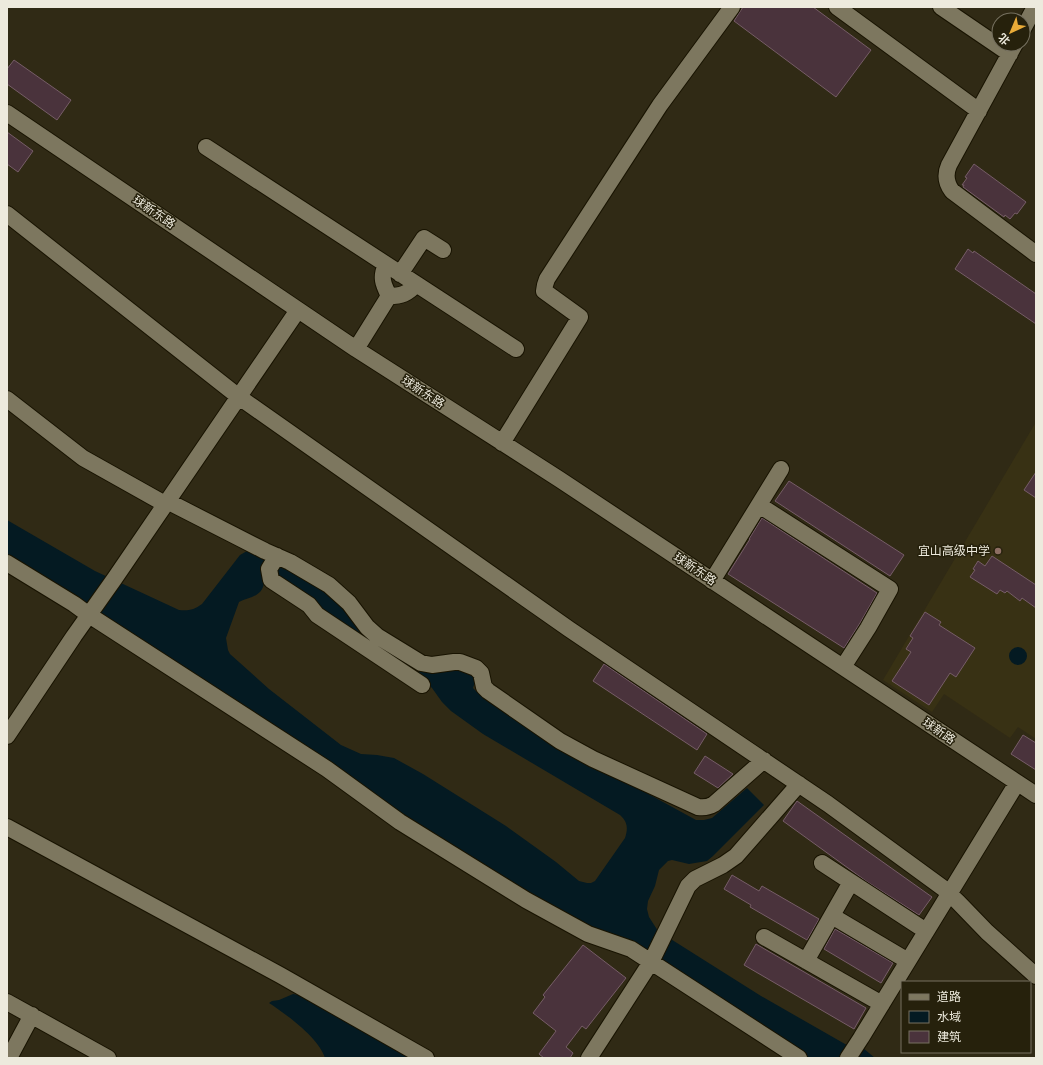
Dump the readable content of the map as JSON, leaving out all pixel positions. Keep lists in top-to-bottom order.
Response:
{
  "streets": {
    "street": ["球新东路", "球新路"]
  },
  "crossings": [
    ["球新东路", "球新路"]
  ],
  "places": ["宜山高级中学"],
  "legend": ["道路", "水域", "建筑"],
  "north": "bottom left"
}
